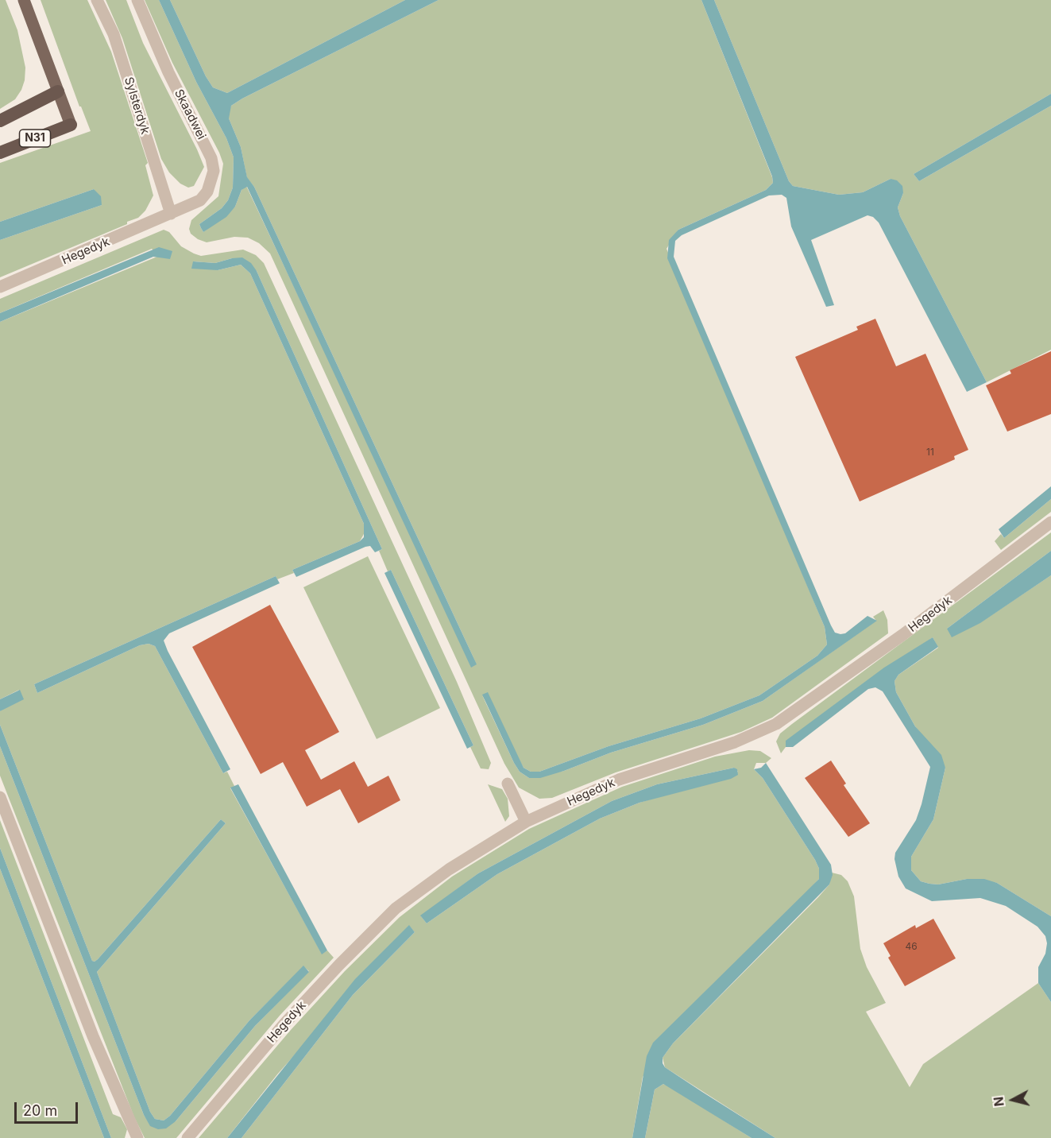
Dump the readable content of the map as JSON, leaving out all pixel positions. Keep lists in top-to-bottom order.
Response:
{
  "streets": {
    "highway": ["N31"],
    "street": ["Sylsterdyk", "Skaadwei", "Hegedyk"]
  },
  "crossings": [
    ["Sylsterdyk", "Skaadwei"],
    ["Sylsterdyk", "Hegedyk"],
    ["Skaadwei", "Hegedyk"]
  ],
  "house_numbers": ["11", "46"],
  "scale_bar": "20 m",
  "north": "left"
}
